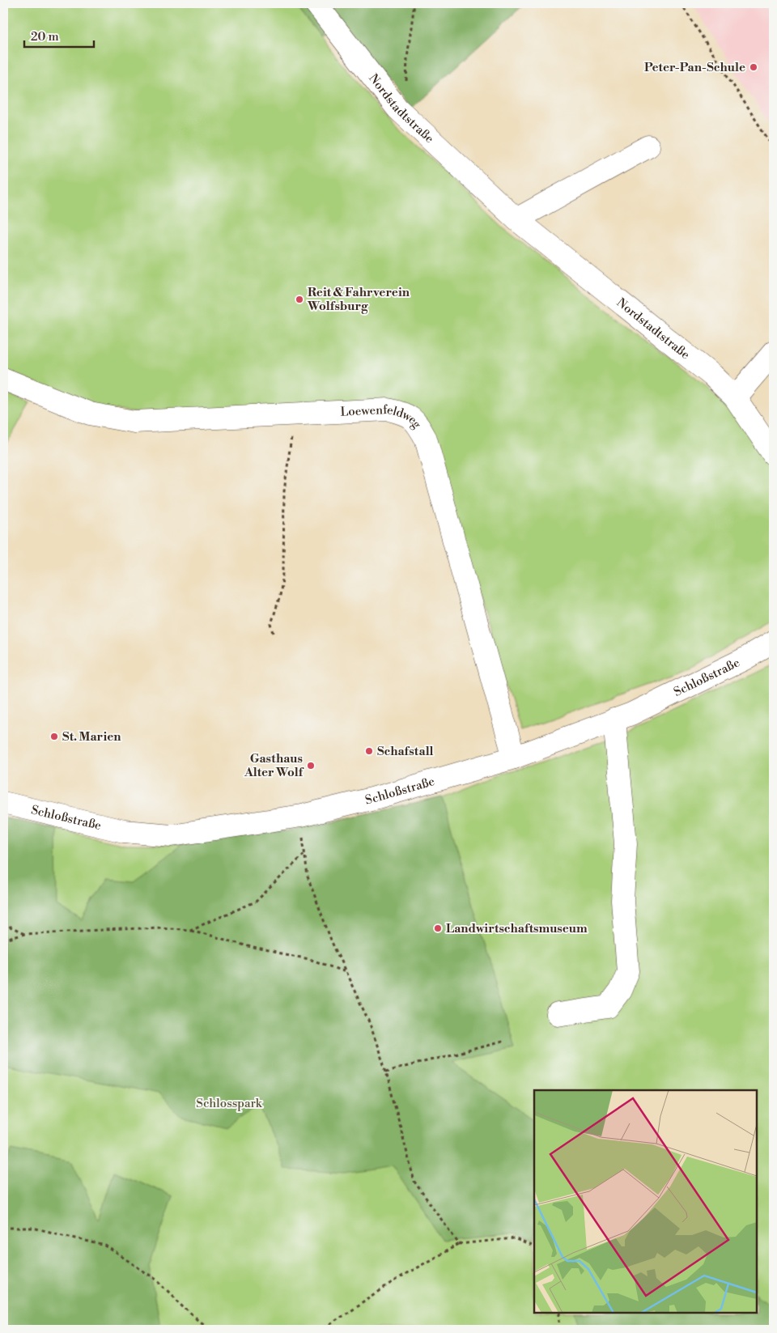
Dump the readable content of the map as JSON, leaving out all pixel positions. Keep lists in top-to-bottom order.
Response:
{
  "streets": {
    "street": ["Nordstadtstraße", "Loewenfeldweg", "Schloßstraße"]
  },
  "crossings": [
    ["Loewenfeldweg", "Schloßstraße"]
  ],
  "parks": ["Schlosspark"],
  "places": [
    "Peter-Pan-Schule",
    "Reit & Fahrverein Wolfsburg",
    "St. Marien",
    "Schafstall",
    "Gasthaus Alter Wolf",
    "Landwirtschaftsmuseum"
  ],
  "scale_bar": "20 m"
}
